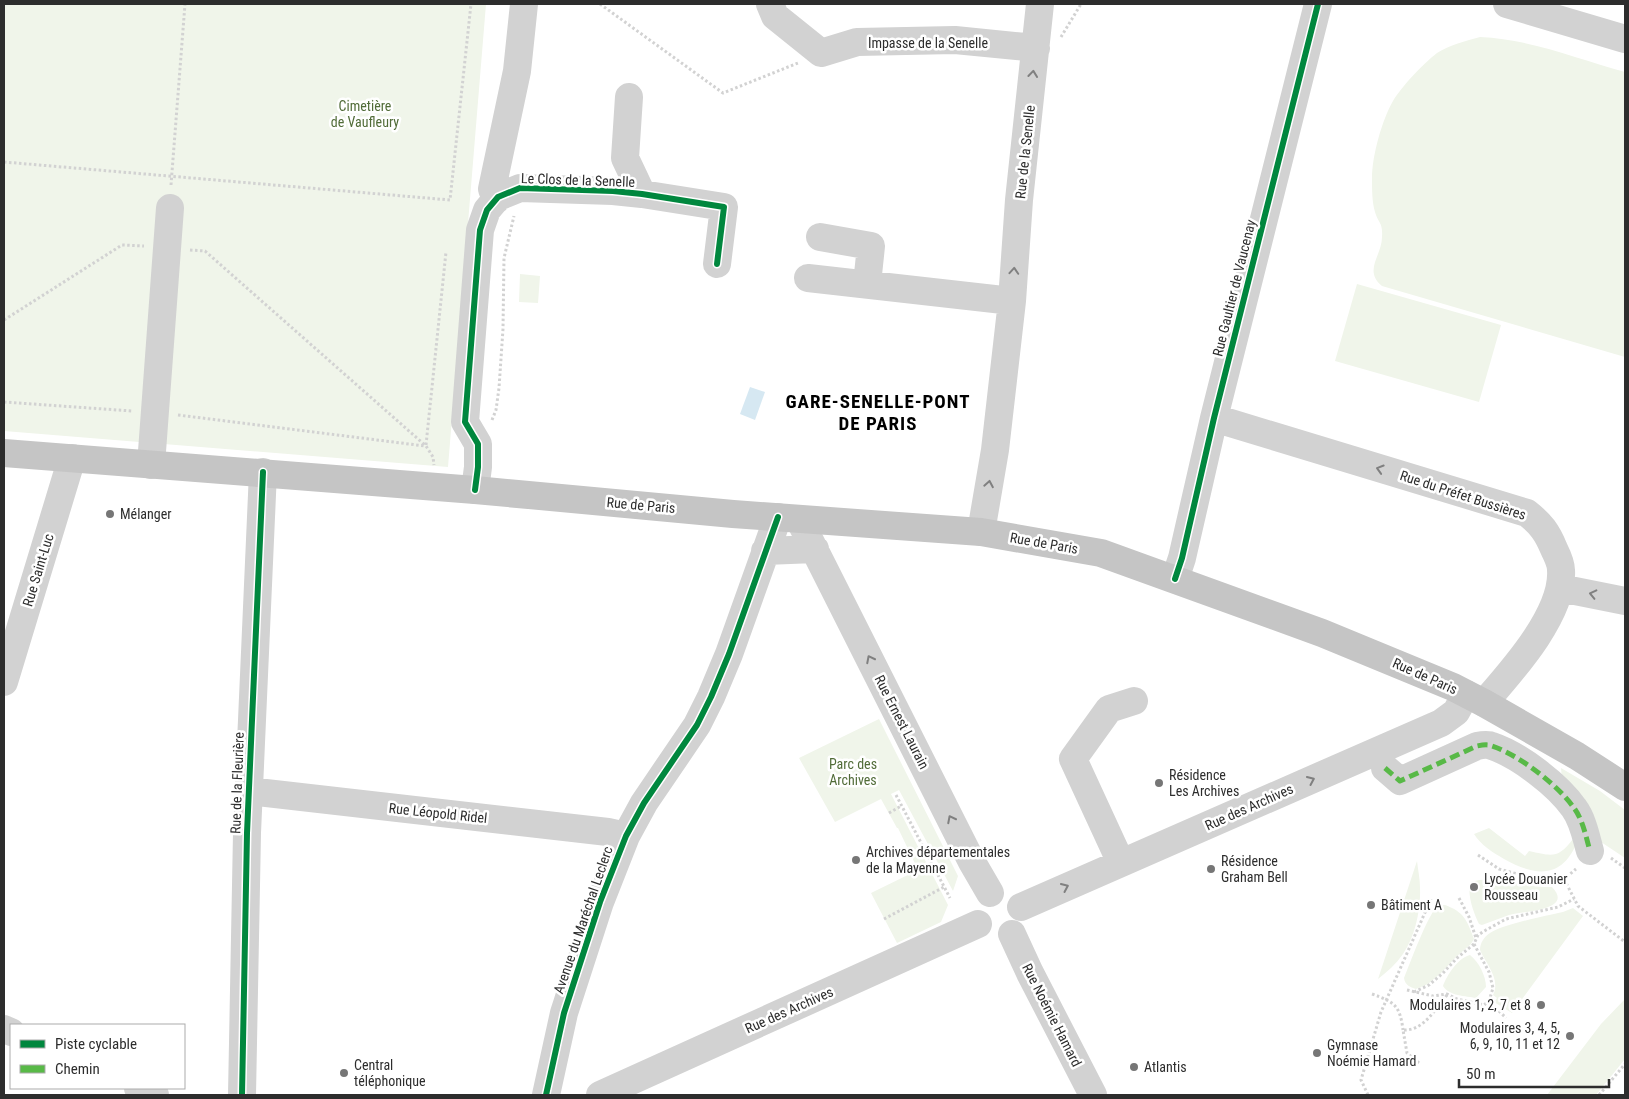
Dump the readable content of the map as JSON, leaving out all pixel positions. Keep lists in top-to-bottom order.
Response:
{
  "streets": {
    "main road": ["Rue de Paris"],
    "street": [
      "Impasse de la Senelle",
      "Rue de la Senelle",
      "Le Clos de la Senelle",
      "Rue Gaultier de Vaucenay",
      "Rue du Préfet Bussières",
      "Rue Saint-Luc",
      "Rue Ernest Laurain",
      "Rue de la Fleurière",
      "Rue des Archives",
      "Rue Léopold Ridel",
      "Avenue du Maréchal Leclerc",
      "Rue Noémie Hamard"
    ]
  },
  "crossings": [
    ["Impasse de la Senelle", "Rue de la Senelle"],
    ["Rue de la Senelle", "Rue de Paris"],
    ["Rue Gaultier de Vaucenay", "Rue du Préfet Bussières"],
    ["Rue Gaultier de Vaucenay", "Rue de Paris"],
    ["Rue du Préfet Bussières", "Rue de Paris"],
    ["Rue du Préfet Bussières", "Rue des Archives"],
    ["Rue de Paris", "Rue Saint-Luc"],
    ["Rue de Paris", "Rue Ernest Laurain"],
    ["Rue de Paris", "Rue de la Fleurière"],
    ["Rue de Paris", "Rue des Archives"],
    ["Rue de Paris", "Avenue du Maréchal Leclerc"],
    ["Rue Ernest Laurain", "Rue des Archives"],
    ["Rue Ernest Laurain", "Avenue du Maréchal Leclerc"],
    ["Rue Ernest Laurain", "Rue Noémie Hamard"],
    ["Rue de la Fleurière", "Rue Léopold Ridel"],
    ["Rue des Archives", "Rue Noémie Hamard"],
    ["Rue Léopold Ridel", "Avenue du Maréchal Leclerc"]
  ],
  "one_way": [
    "Rue de la Senelle",
    "Rue du Préfet Bussières",
    "Rue Ernest Laurain",
    "Rue des Archives"
  ],
  "districts": ["GARE-SENELLE-PONT DE PARIS"],
  "parks": ["Cimetière de Vaufleury", "Parc des Archives"],
  "places": [
    "Mélanger",
    "Résidence Les Archives",
    "Archives départementales de la Mayenne",
    "Résidence Graham Bell",
    "Lycée Douanier Rousseau",
    "Bâtiment A",
    "Modulaires 1, 2, 7 et 8",
    "Modulaires 3, 4, 5, 6, 9, 10, 11 et 12",
    "Gymnase Noémie Hamard",
    "Atlantis",
    "Central téléphonique"
  ],
  "legend": ["Piste cyclable", "Chemin"],
  "scale_bar": "50 m"
}
